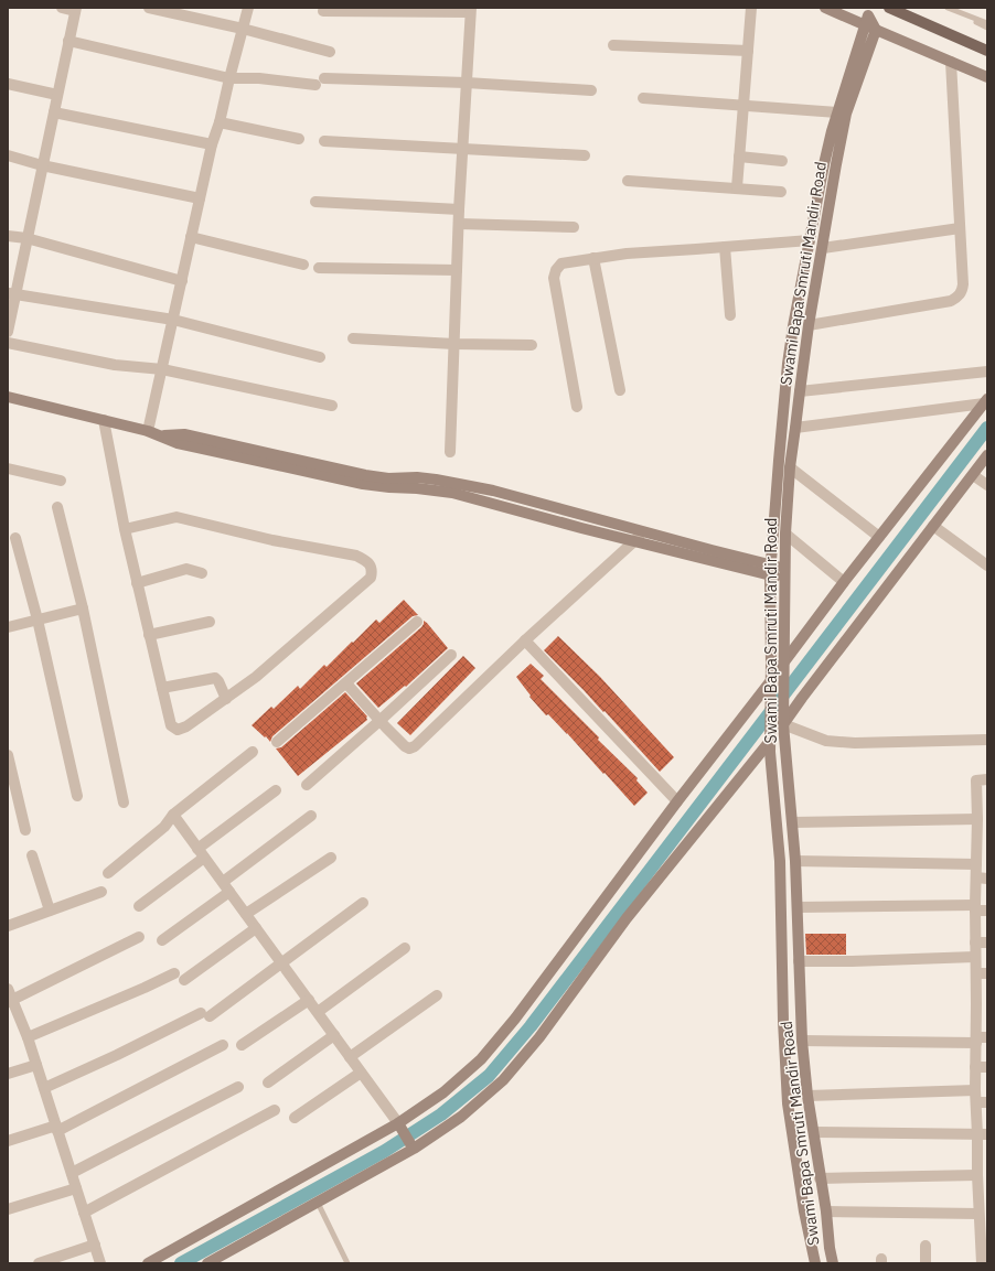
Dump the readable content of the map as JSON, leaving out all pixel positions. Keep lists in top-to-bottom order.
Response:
{
  "streets": {
    "street": ["Swami Bapa Smruti Mandir Road"]
  }
}
